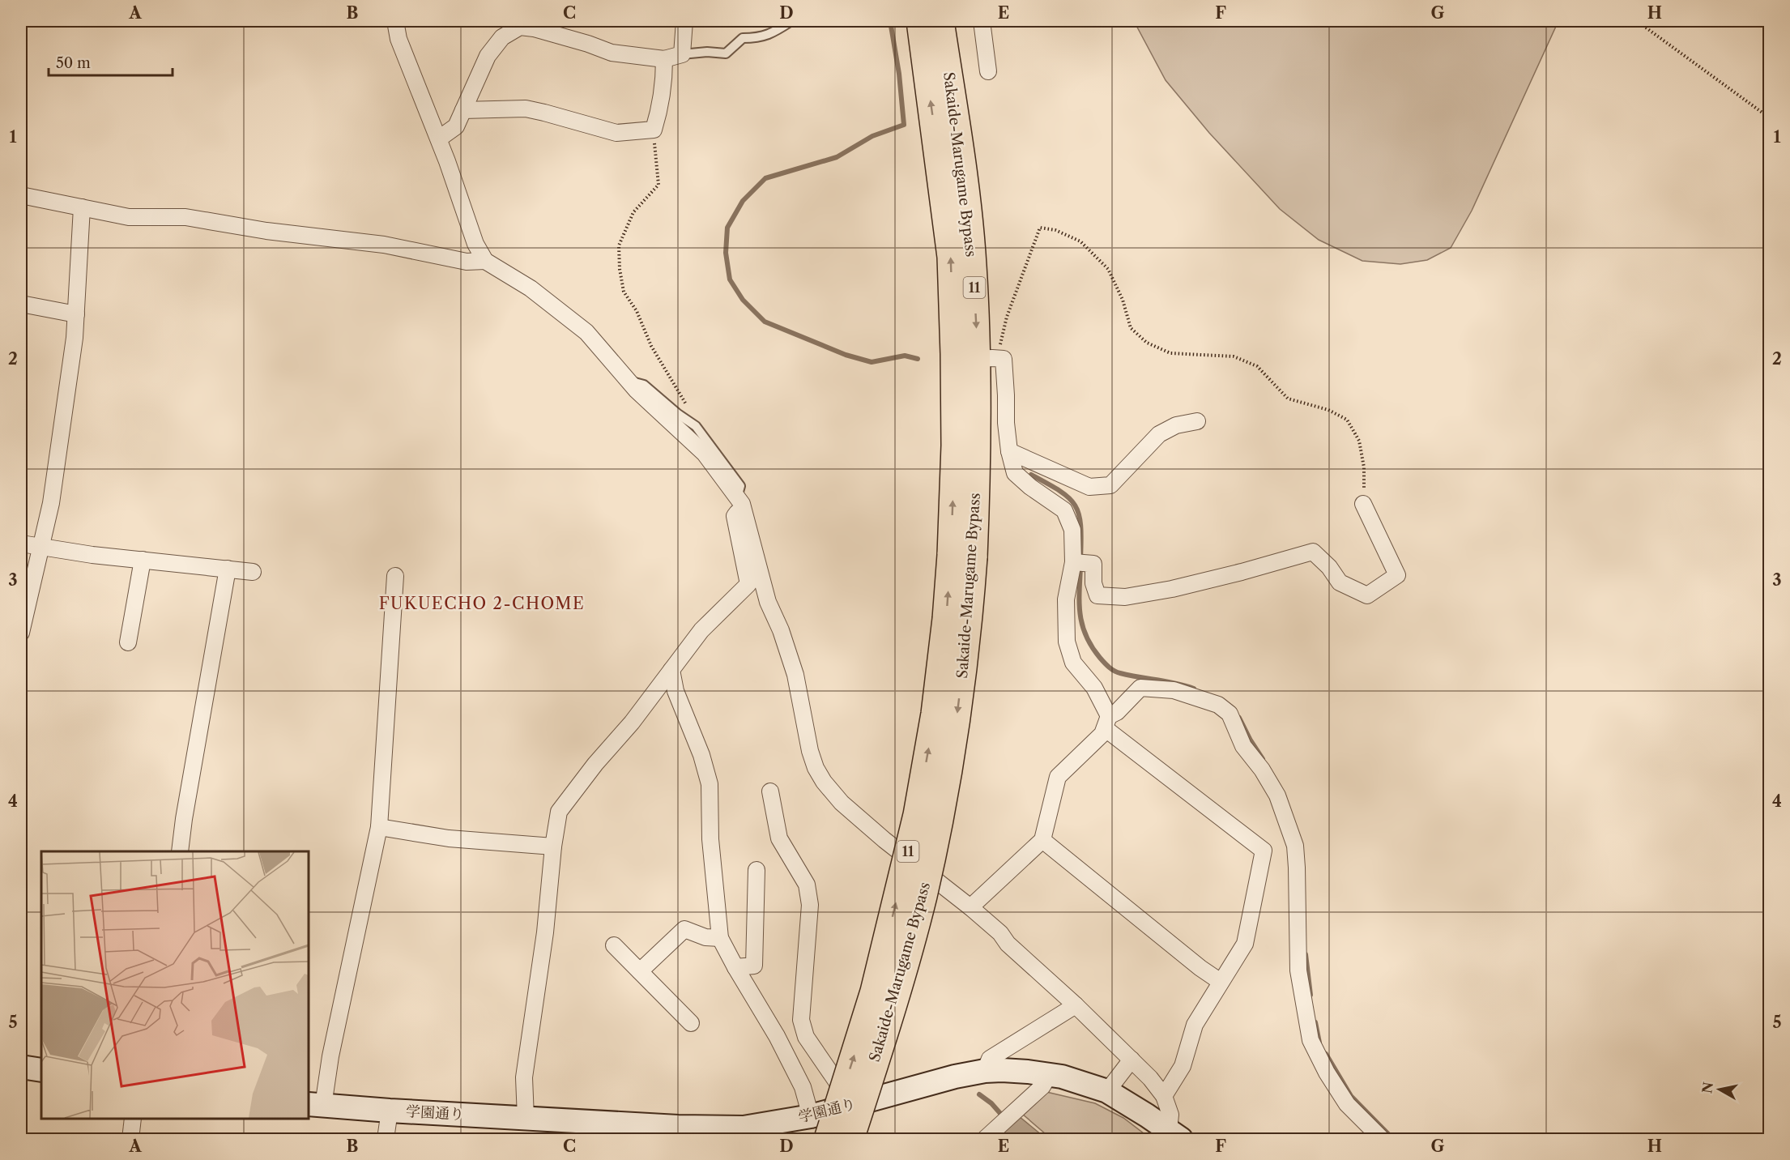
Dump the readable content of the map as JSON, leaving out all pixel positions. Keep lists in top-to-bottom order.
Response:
{
  "streets": {
    "highway": ["Sakaide-Marugame Bypass", "11"],
    "street": ["学園通り"]
  },
  "districts": ["FUKUECHO 2-CHOME"],
  "scale_bar": "50 m",
  "north": "left",
  "grid": {
    "columns": [
      "A",
      "B",
      "C",
      "D",
      "E",
      "F",
      "G",
      "H"
    ],
    "rows": [
      "1",
      "2",
      "3",
      "4",
      "5"
    ]
  }
}
